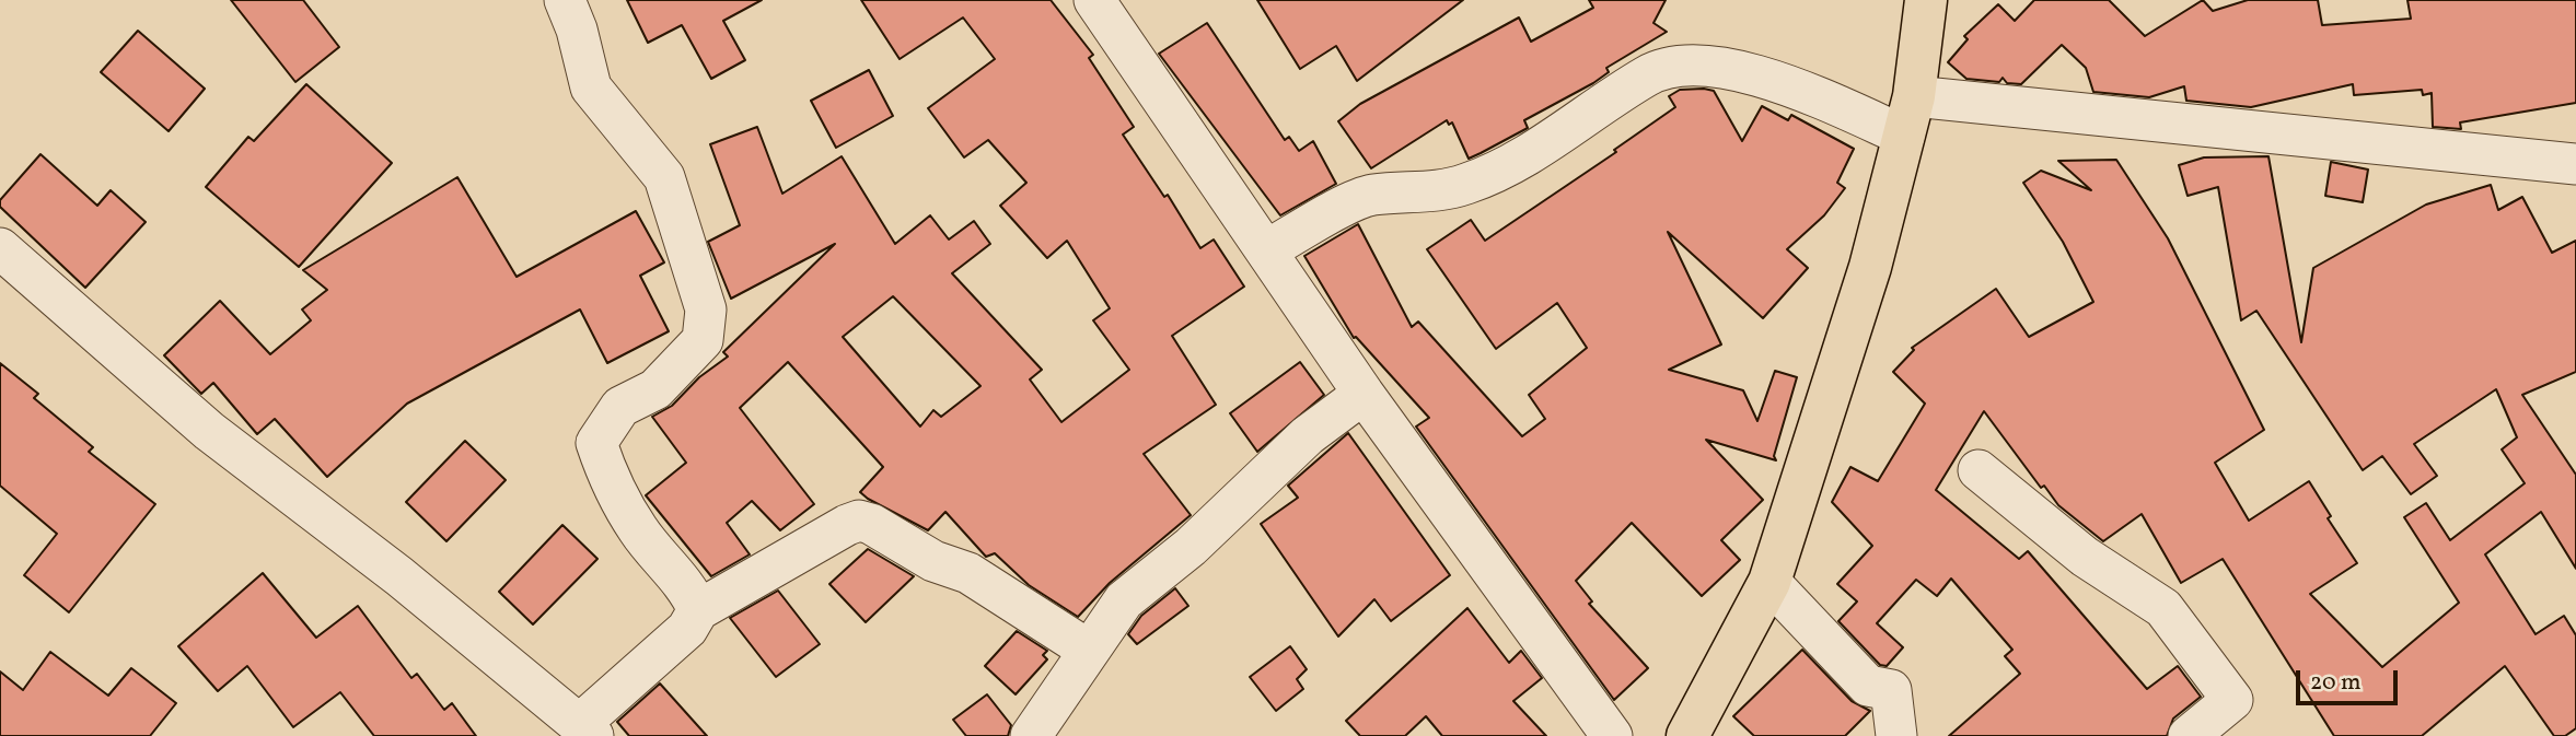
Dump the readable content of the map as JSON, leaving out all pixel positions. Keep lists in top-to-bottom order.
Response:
{
  "scale_bar": "20 m"
}
